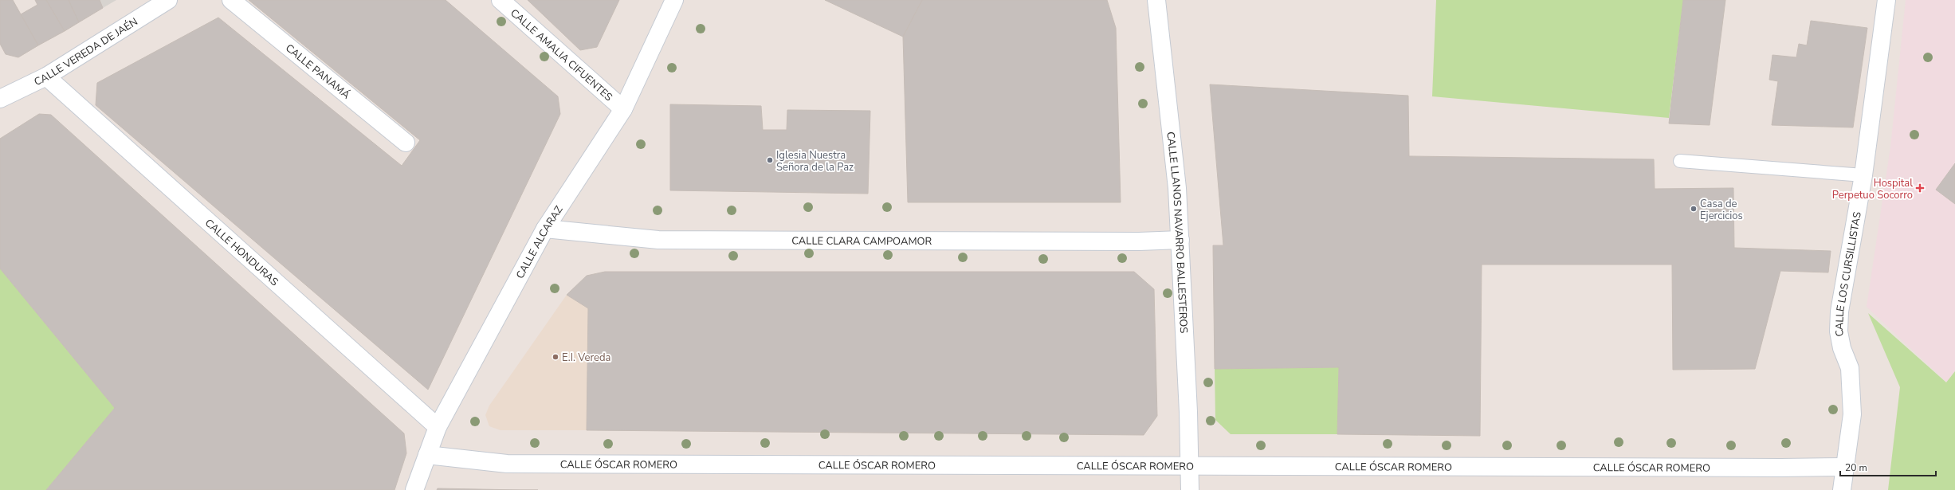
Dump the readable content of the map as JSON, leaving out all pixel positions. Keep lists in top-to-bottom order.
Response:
{
  "streets": {
    "street": [
      "CALLE VEREDA DE JAÉN",
      "CALLE AMALIA CIFUENTES",
      "CALLE PANAMÁ",
      "CALLE LLANOS NAVARRO BALLESTEROS",
      "CALLE CLARA CAMPOAMOR",
      "CALLE ALCARAZ",
      "CALLE HONDURAS",
      "CALLE LOS CURSILLISTAS",
      "CALLE ÓSCAR ROMERO"
    ]
  },
  "crossings": [
    ["CALLE VEREDA DE JAÉN", "CALLE HONDURAS"],
    ["CALLE AMALIA CIFUENTES", "CALLE ALCARAZ"],
    ["CALLE LLANOS NAVARRO BALLESTEROS", "CALLE CLARA CAMPOAMOR"],
    ["CALLE LLANOS NAVARRO BALLESTEROS", "CALLE ÓSCAR ROMERO"],
    ["CALLE CLARA CAMPOAMOR", "CALLE ALCARAZ"],
    ["CALLE ALCARAZ", "CALLE HONDURAS"],
    ["CALLE ALCARAZ", "CALLE ÓSCAR ROMERO"],
    ["CALLE LOS CURSILLISTAS", "CALLE ÓSCAR ROMERO"]
  ],
  "places": {
    "other": ["Iglesia Nuestra Señora de la Paz", "Casa de Ejercicios", "E.I. Vereda"],
    "health": ["Hospital Perpetuo Socorro"]
  },
  "scale_bar": "20 m"
}
